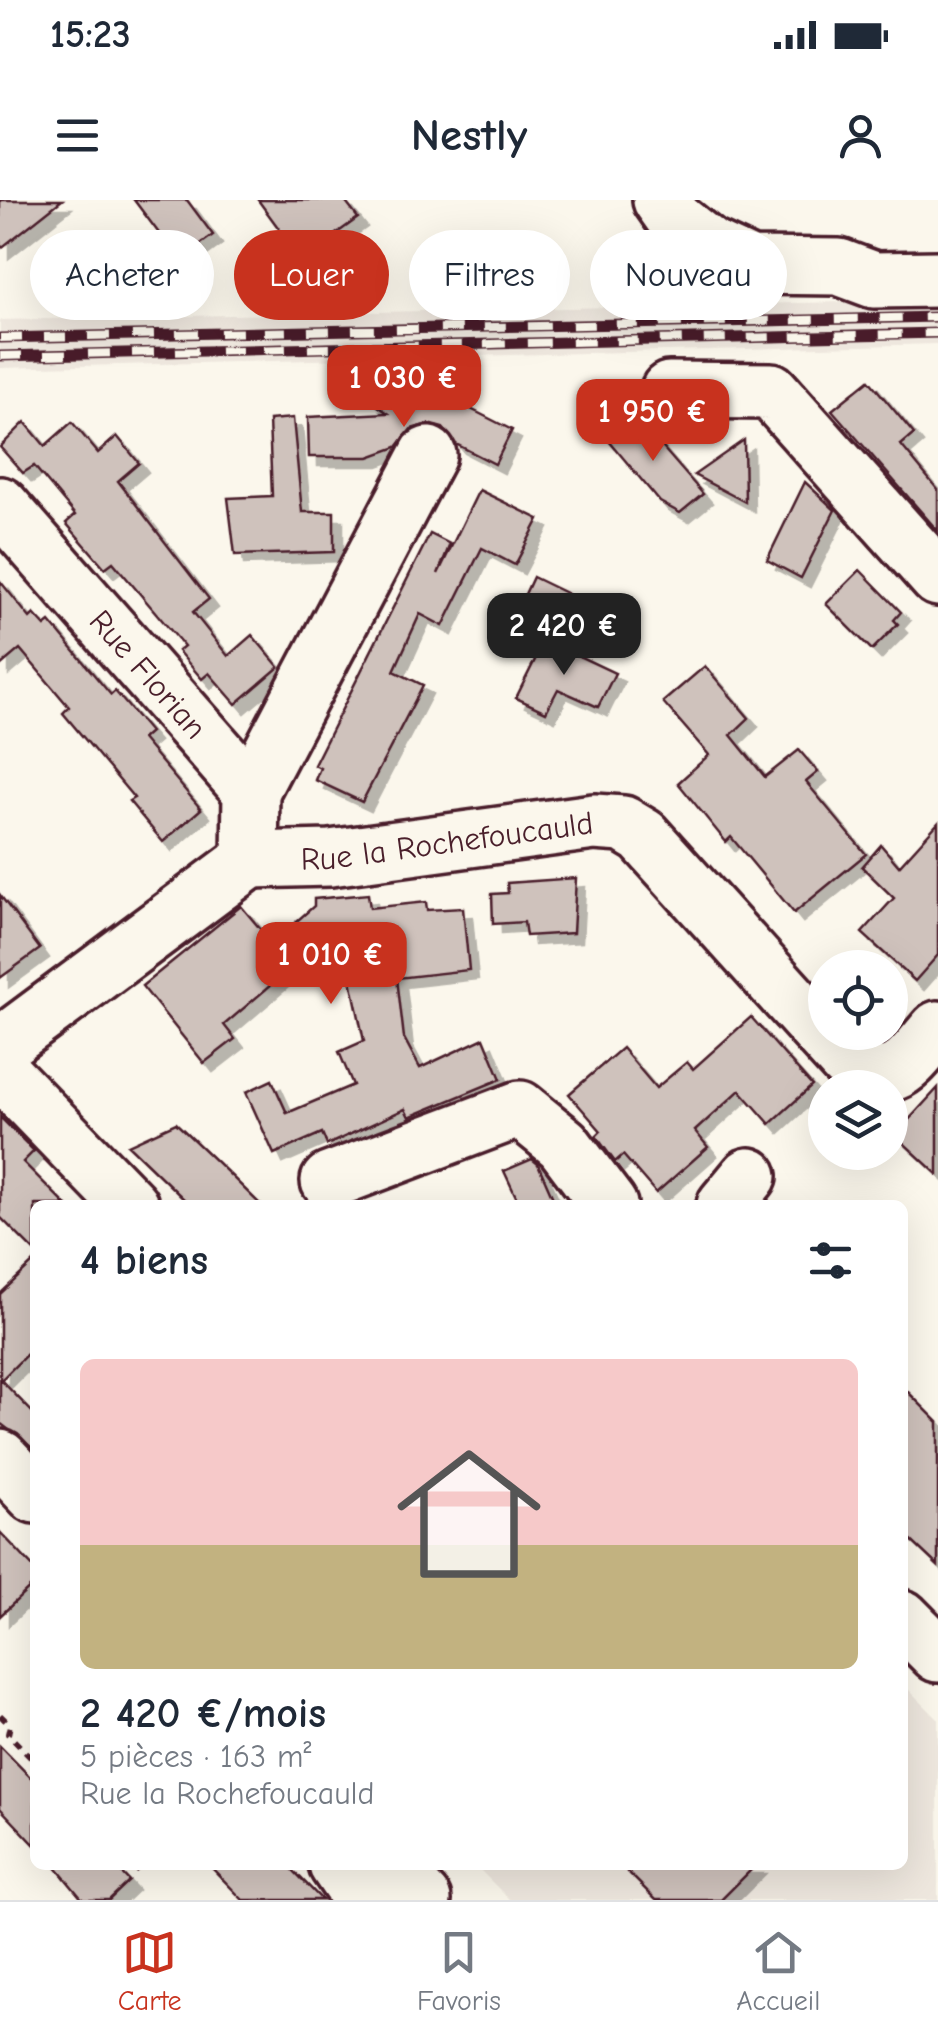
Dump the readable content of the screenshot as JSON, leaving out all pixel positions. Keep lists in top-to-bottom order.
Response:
{
  "streets": {
    "street": ["Rue Florian", "Rue la Rochefoucauld"]
  },
  "page": {
    "status": "15:23",
    "header": "Nestly",
    "chip": [
      "Acheter",
      "Louer",
      "Filtres",
      "Nouveau"
    ],
    "price": [
      "1 030 €",
      "1 950 €",
      "2 420 €",
      "1 010 €"
    ],
    "heading": "4 biens",
    "list": [
      {
        "name": "2 420 €/mois",
        "note": "5 pièces · 163 m² · Rue la Rochefoucauld"
      }
    ],
    "tabs": ["Carte", "Favoris", "Accueil"]
  }
}
